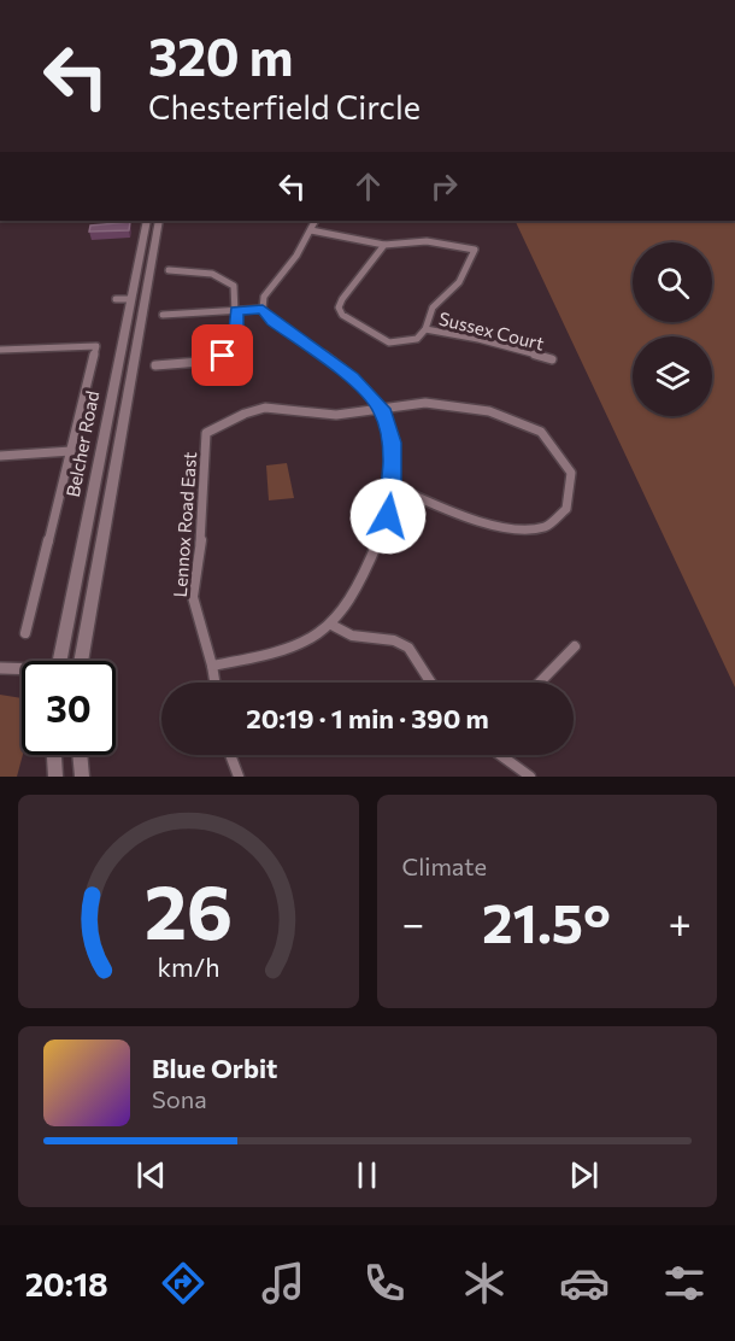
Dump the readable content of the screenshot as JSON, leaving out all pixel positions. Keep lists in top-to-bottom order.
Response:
{
  "streets": {
    "main road": ["Belcher Road"],
    "street": ["Sussex Court", "Lennox Road East"]
  },
  "page": {
    "turn": ["320 m", "Chesterfield Circle"],
    "limit": "30",
    "trip": "20:19 · 1 min · 390 m",
    "tile": "Climate",
    "heat": ["−", "21.5°", "+"],
    "song": ["Blue Orbit", "Sona"],
    "tabs": "20:18",
    "gauge": ["26", "km/h"]
  }
}
